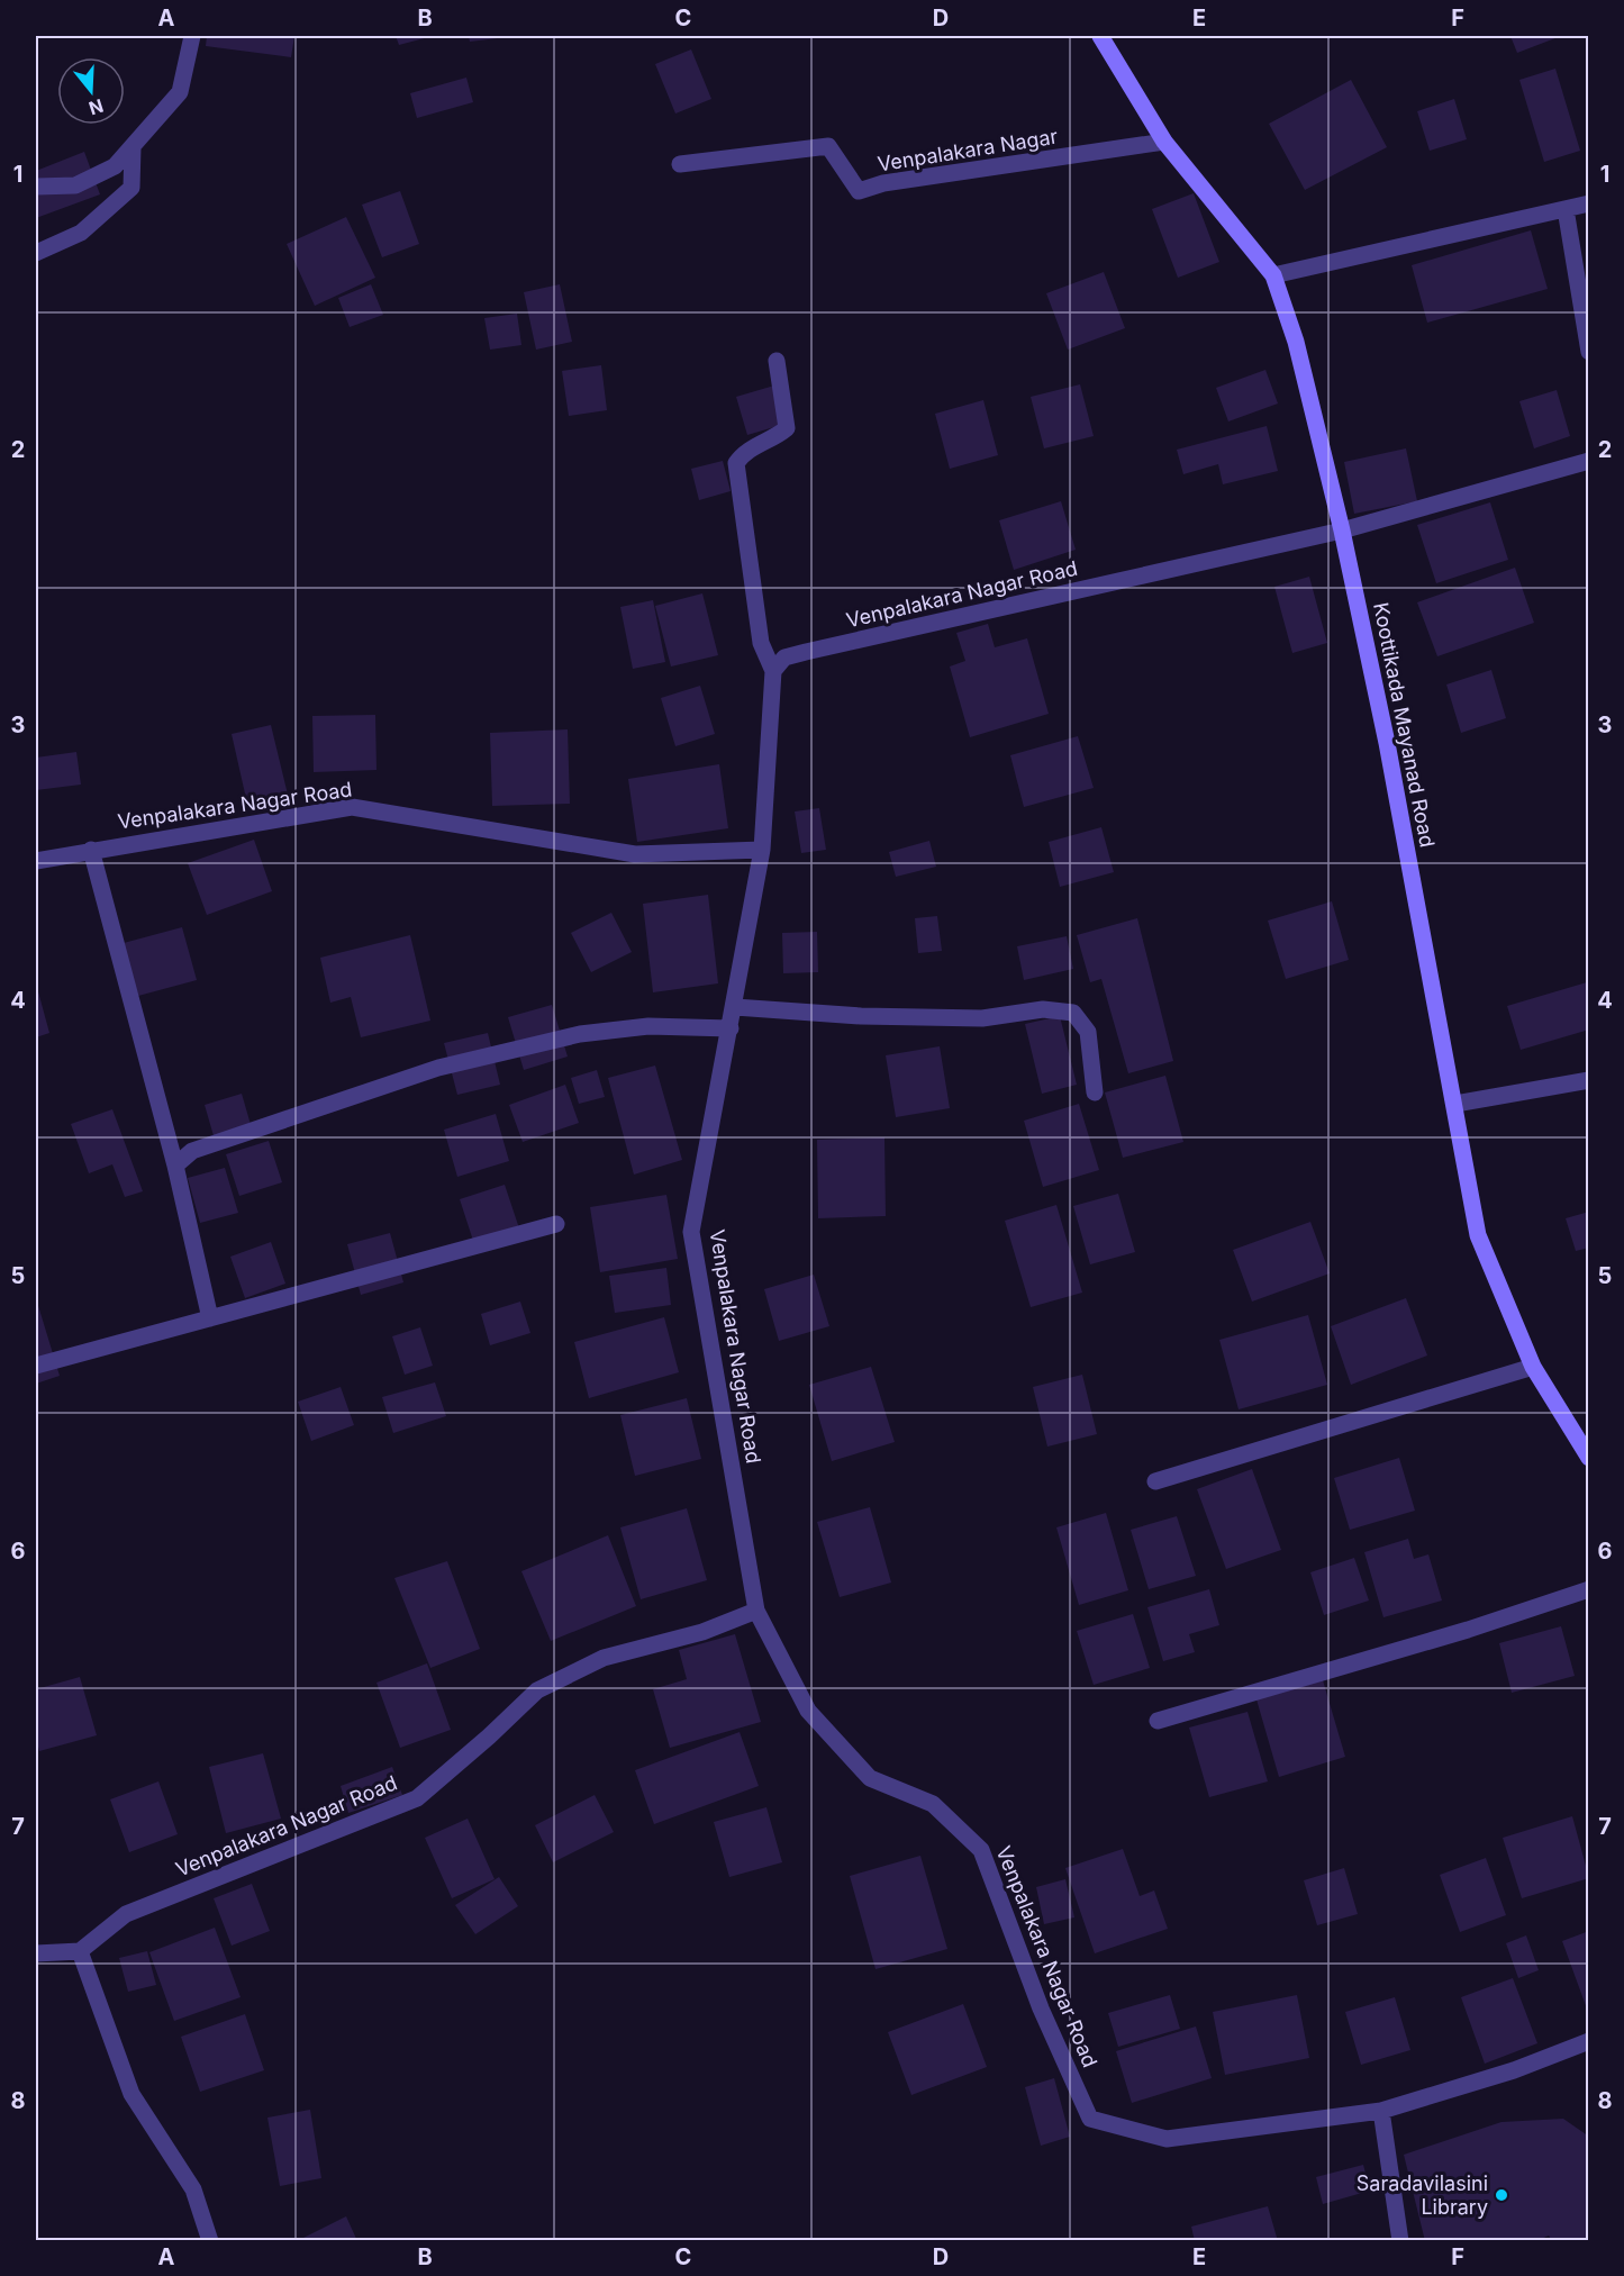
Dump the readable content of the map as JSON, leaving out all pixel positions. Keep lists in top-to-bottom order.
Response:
{
  "streets": {
    "main road": ["Koottikada Mayanad Road"],
    "street": ["Venpalakara Nagar", "Venpalakara Nagar Road"]
  },
  "crossings": [
    ["Venpalakara Nagar", "Koottikada Mayanad Road"],
    ["Venpalakara Nagar Road", "Koottikada Mayanad Road"]
  ],
  "places": ["Saradavilasini Library"],
  "north": "bottom",
  "grid": {
    "columns": [
      "A",
      "B",
      "C",
      "D",
      "E",
      "F"
    ],
    "rows": [
      "1",
      "2",
      "3",
      "4",
      "5",
      "6",
      "7",
      "8"
    ]
  }
}
